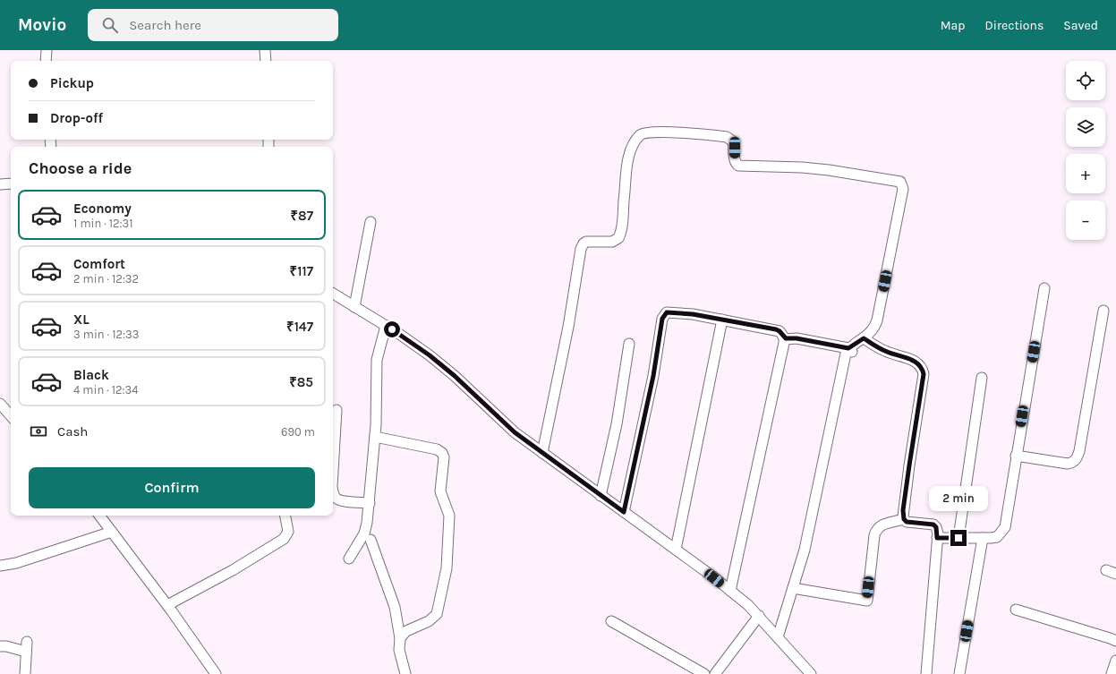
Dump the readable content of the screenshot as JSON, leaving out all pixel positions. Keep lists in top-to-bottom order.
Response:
{
  "page": {
    "header": "Movio",
    "search": "Search here",
    "nav": ["Map", "Directions", "Saved"],
    "map_buttons": ["+", "−"],
    "banner": ["Pickup", "Drop-off"],
    "heading": "Choose a ride",
    "list": [
      {
        "name": "Economy",
        "note": "1 min · 12:31",
        "value": "₹87"
      },
      {
        "name": "Comfort",
        "note": "2 min · 12:32",
        "value": "₹117"
      },
      {
        "name": "XL",
        "note": "3 min · 12:33",
        "value": "₹147"
      },
      {
        "name": "Black",
        "note": "4 min · 12:34",
        "value": "₹85"
      }
    ],
    "pay": ["Cash", "690 m"],
    "buttons": "Confirm",
    "bubble": "2 min"
  }
}
